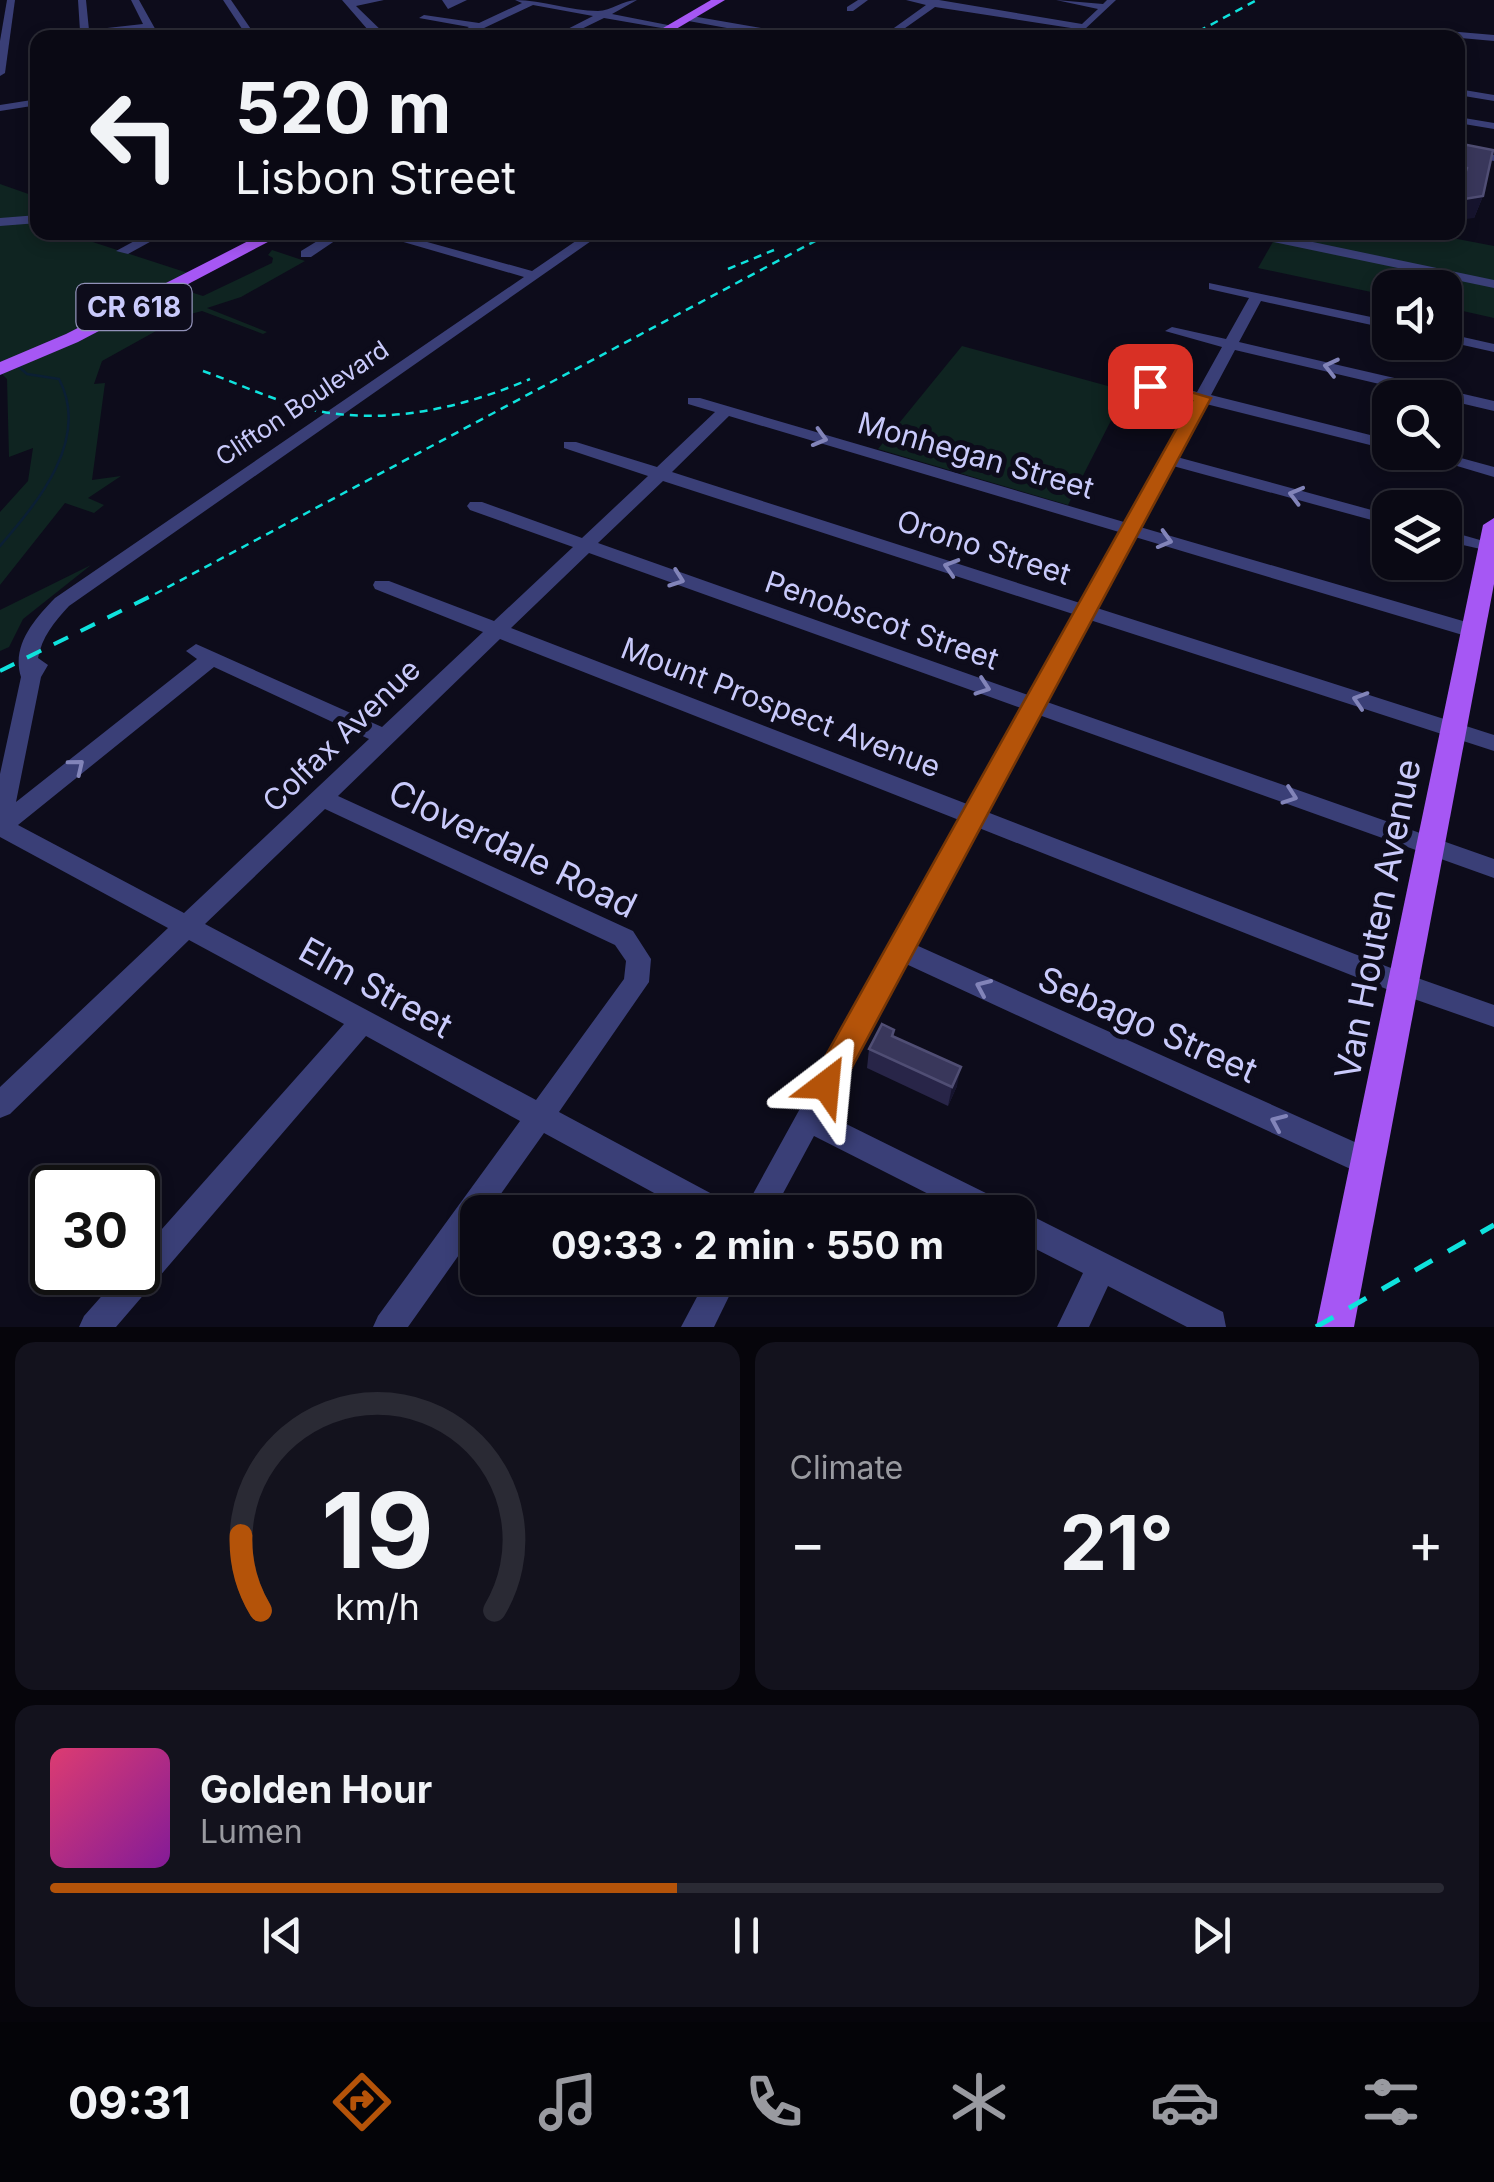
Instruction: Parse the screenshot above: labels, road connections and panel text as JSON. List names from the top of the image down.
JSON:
{
  "streets": {
    "main road": ["CR 618", "Van Houten Avenue"],
    "street": [
      "Clifton Boulevard",
      "Monhegan Street",
      "Orono Street",
      "Penobscot Street",
      "Mount Prospect Avenue",
      "Colfax Avenue",
      "Cloverdale Road",
      "Elm Street",
      "Sebago Street"
    ]
  },
  "crossings": [
    ["Clifton Boulevard", "Elm Street"],
    ["Monhegan Street", "Colfax Avenue"],
    ["Monhegan Street", "Van Houten Avenue"],
    ["Orono Street", "Colfax Avenue"],
    ["Orono Street", "Van Houten Avenue"],
    ["Penobscot Street", "Colfax Avenue"],
    ["Penobscot Street", "Van Houten Avenue"],
    ["Mount Prospect Avenue", "Colfax Avenue"],
    ["Mount Prospect Avenue", "Van Houten Avenue"],
    ["Colfax Avenue", "Cloverdale Road"],
    ["Colfax Avenue", "Elm Street"],
    ["Cloverdale Road", "Elm Street"],
    ["Van Houten Avenue", "Sebago Street"]
  ],
  "one_way": ["Orono Street", "Penobscot Street", "Sebago Street"],
  "page": {
    "turn": ["520 m", "Lisbon Street"],
    "limit": "30",
    "trip": "09:33 · 2 min · 550 m",
    "tile": "Climate",
    "heat": ["−", "21°", "+"],
    "song": ["Golden Hour", "Lumen"],
    "tabs": "09:31",
    "gauge": ["19", "km/h"]
  }
}
